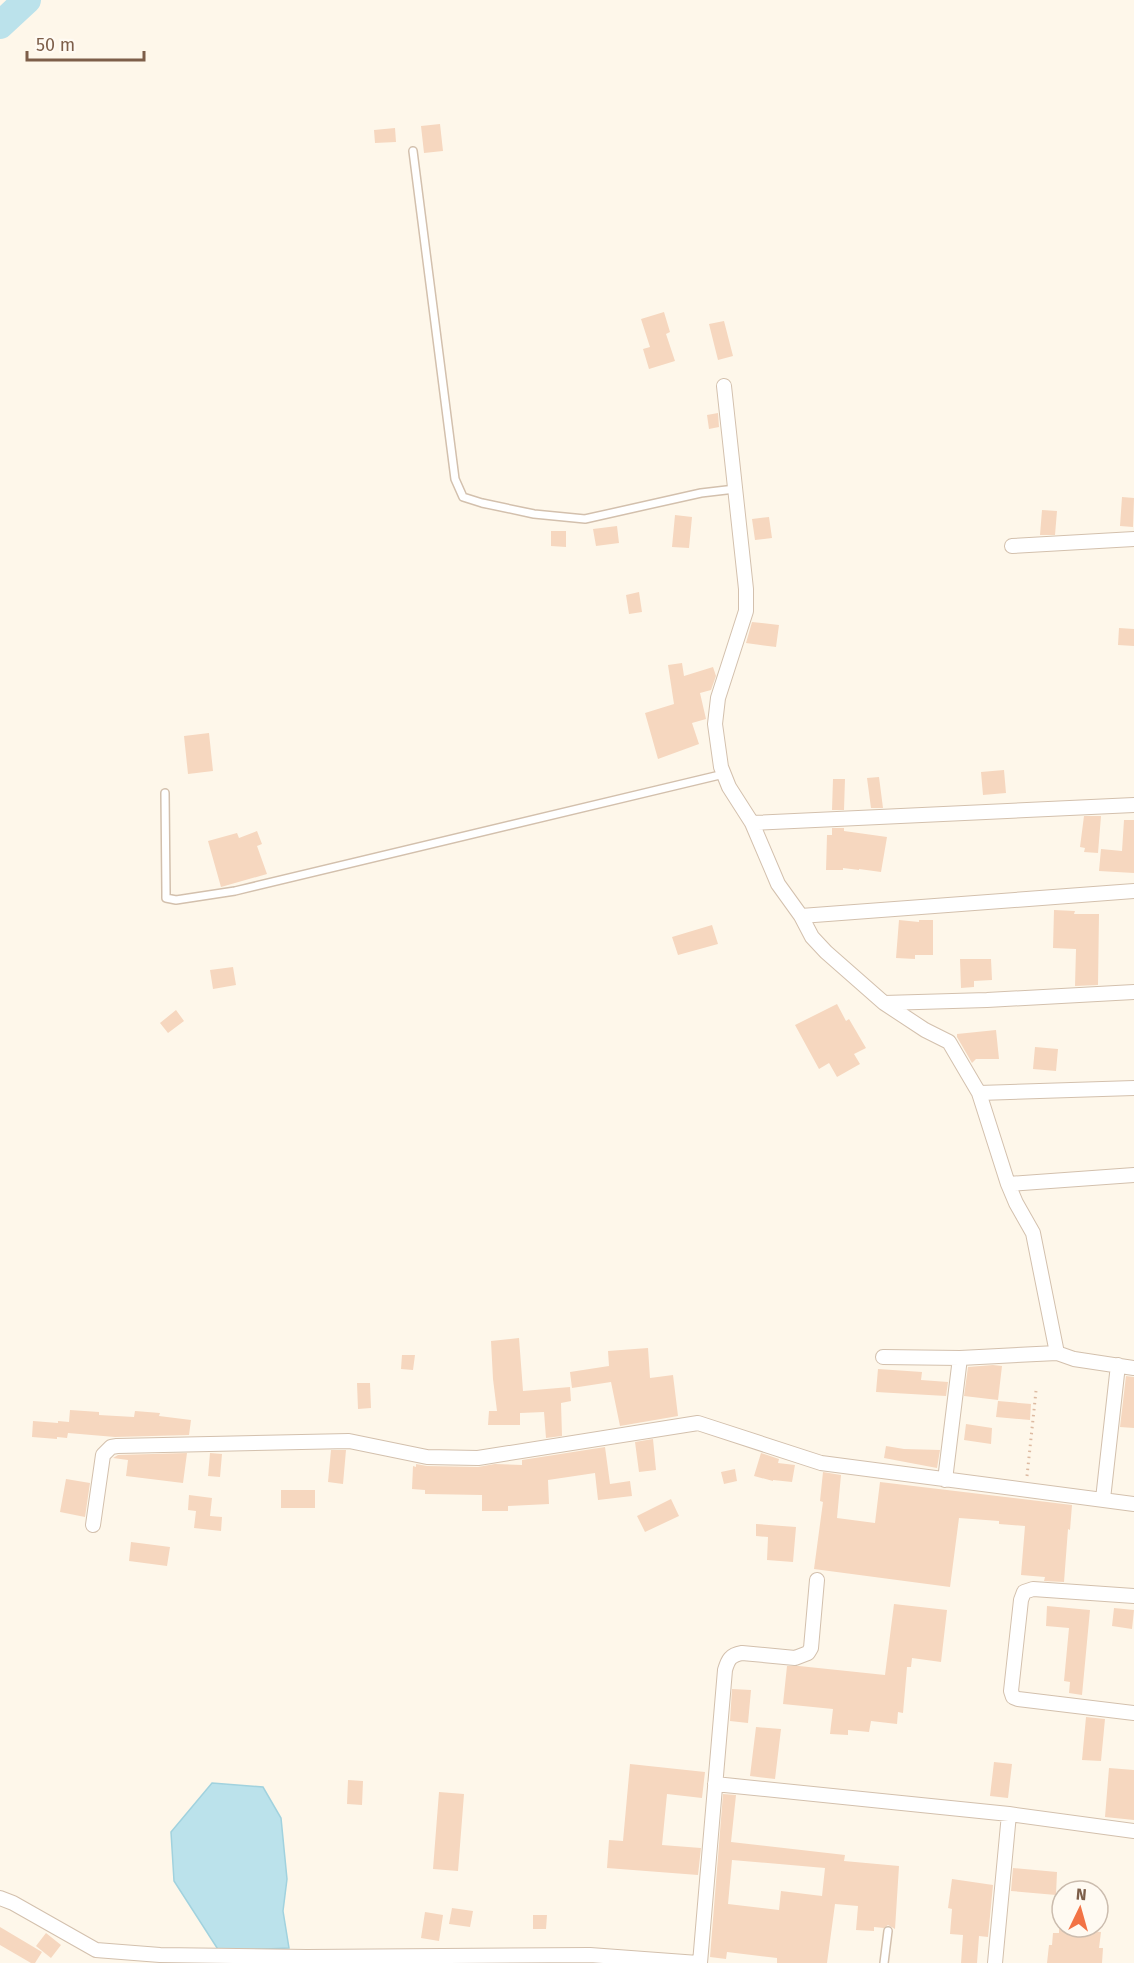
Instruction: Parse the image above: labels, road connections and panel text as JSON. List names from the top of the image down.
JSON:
{
  "scale_bar": "50 m",
  "north": "top"
}
